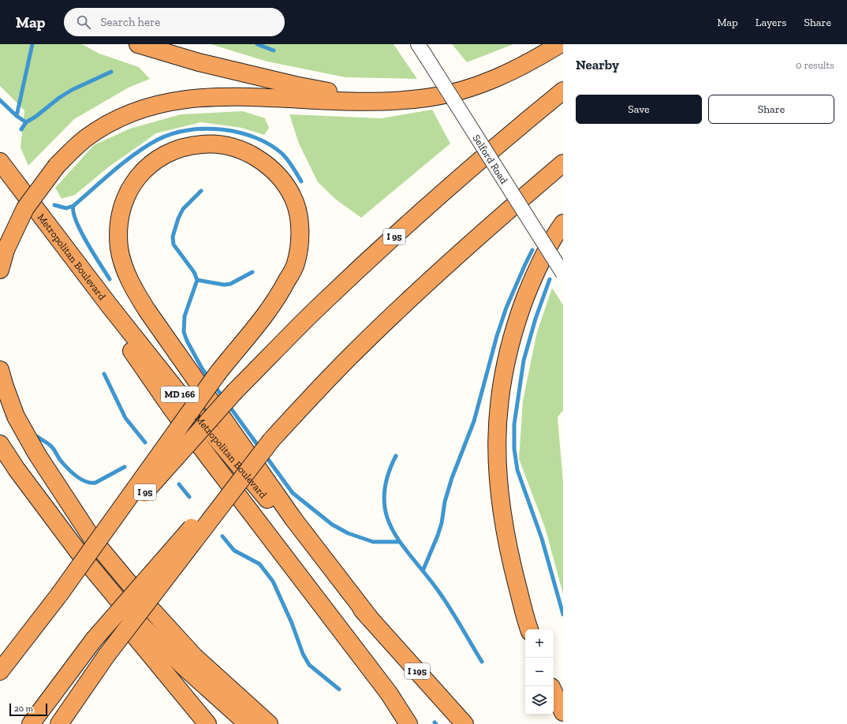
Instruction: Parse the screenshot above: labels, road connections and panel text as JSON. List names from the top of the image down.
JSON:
{
  "streets": {
    "highway": [
      "I 95",
      "Metropolitan Boulevard",
      "MD 166",
      "I 195"
    ],
    "street": ["Selford Road"]
  },
  "scale_bar": "20 m",
  "page": {
    "header": "Map",
    "search": "Search here",
    "nav": ["Map", "Layers", "Share"],
    "heading": ["Nearby", "0 results"],
    "buttons": ["Save", "Share"],
    "map_buttons": ["+", "−"],
    "scale": "20 m"
  }
}
